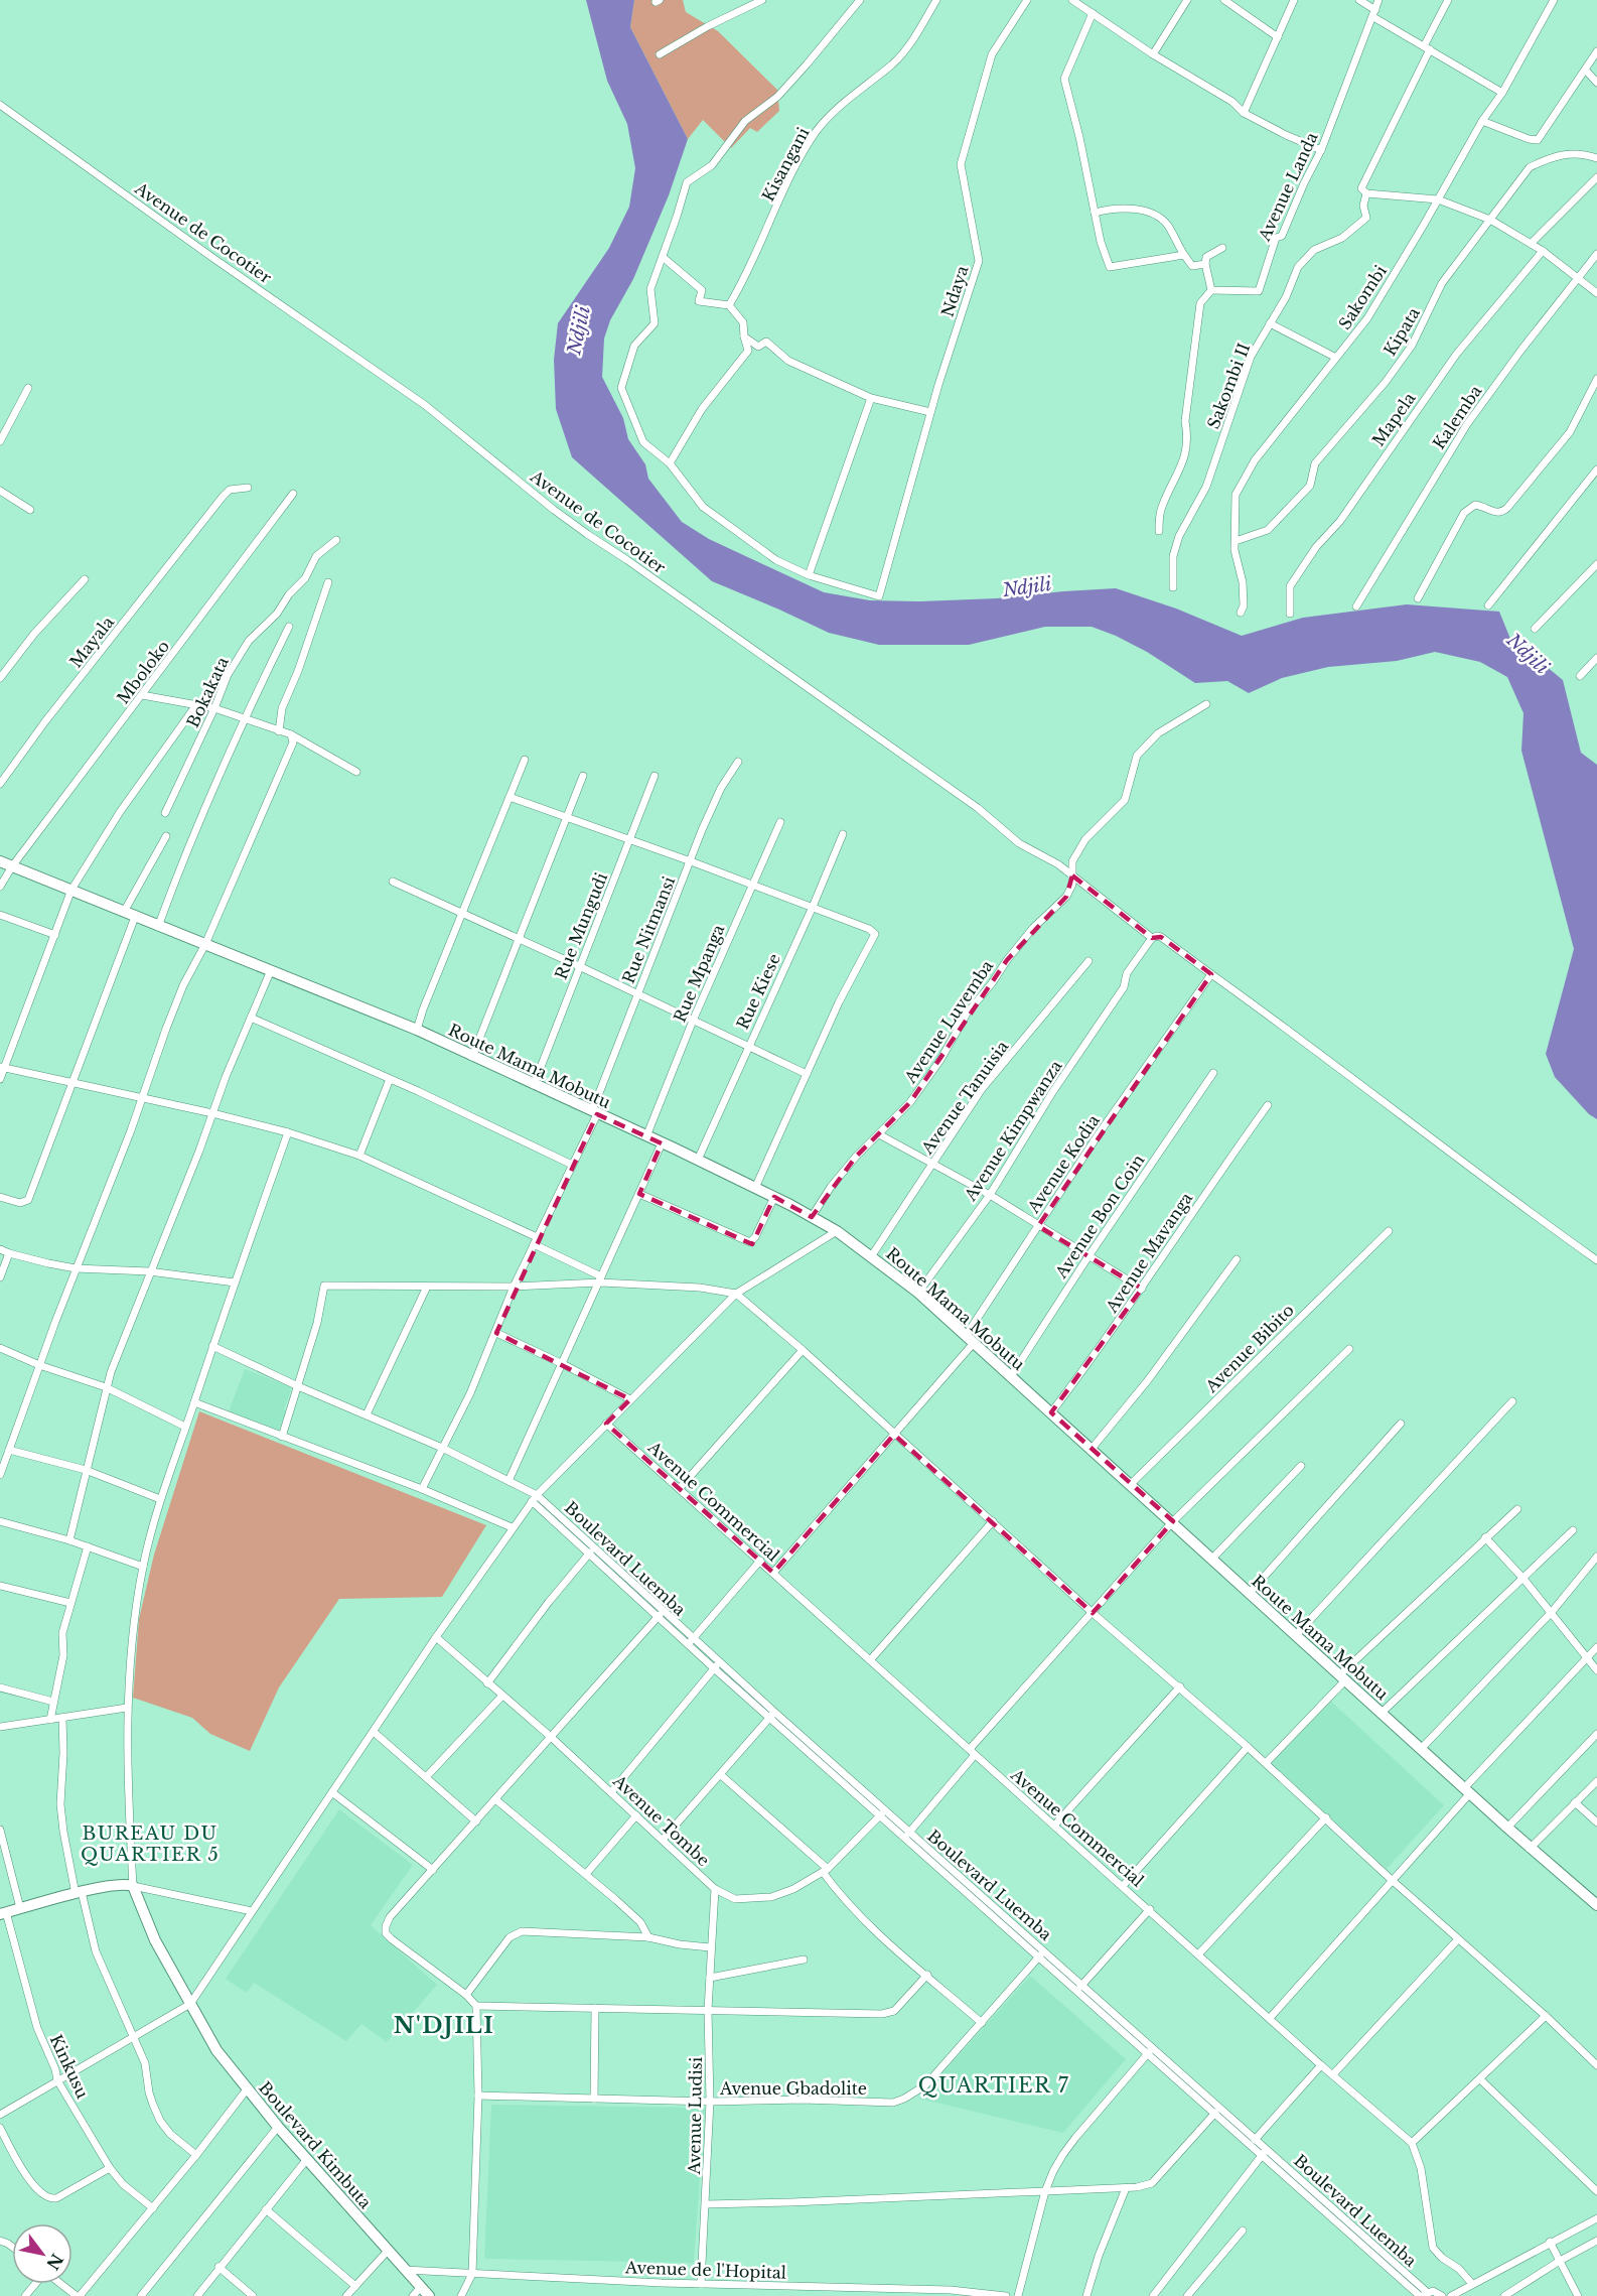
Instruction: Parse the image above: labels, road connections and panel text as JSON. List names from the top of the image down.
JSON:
{
  "streets": {
    "street": [
      "Kisangani",
      "Avenue Landa",
      "Avenue de Cocotier",
      "Ndaya",
      "Sakombi",
      "Kipata",
      "Sakombi II",
      "Kalemba",
      "Mapela",
      "Mayala",
      "Mboloko",
      "Bokakata",
      "Rue Mungudi",
      "Rue Nitmansi",
      "Rue Mpanga",
      "Rue Kiese",
      "Avenue Luvemba",
      "Route Mama Mobutu",
      "Avenue Tanuisia",
      "Avenue Kimpwanza",
      "Avenue Kodia",
      "Avenue Bon Coin",
      "Avenue Mavanga",
      "Avenue Bibito",
      "Avenue Commercial",
      "Boulevard Luemba",
      "Avenue Tombe",
      "Kinkusu",
      "Avenue Gbadolite",
      "Avenue Ludisi",
      "Boulevard Kimbuta",
      "Avenue de l'Hopital"
    ]
  },
  "crossings": [
    ["Avenue de Cocotier", "Avenue Luvemba"],
    ["Avenue de Cocotier", "Avenue Kimpwanza"],
    ["Avenue de Cocotier", "Avenue Kodia"],
    ["Sakombi", "Kipata"],
    ["Mboloko", "Route Mama Mobutu"],
    ["Rue Mungudi", "Route Mama Mobutu"],
    ["Rue Nitmansi", "Route Mama Mobutu"],
    ["Rue Nitmansi", "Boulevard Luemba"],
    ["Rue Mpanga", "Route Mama Mobutu"],
    ["Rue Kiese", "Route Mama Mobutu"],
    ["Avenue Luvemba", "Route Mama Mobutu"],
    ["Route Mama Mobutu", "Avenue Tanuisia"],
    ["Route Mama Mobutu", "Avenue Kimpwanza"],
    ["Route Mama Mobutu", "Avenue Kodia"],
    ["Route Mama Mobutu", "Avenue Bon Coin"],
    ["Route Mama Mobutu", "Avenue Mavanga"],
    ["Route Mama Mobutu", "Avenue Bibito"],
    ["Avenue Kodia", "Avenue Commercial"],
    ["Boulevard Luemba", "Avenue Tombe"],
    ["Boulevard Luemba", "Avenue Gbadolite"],
    ["Avenue Tombe", "Avenue Ludisi"],
    ["Avenue Gbadolite", "Avenue Ludisi"],
    ["Avenue Ludisi", "Avenue de l'Hopital"],
    ["Boulevard Kimbuta", "Avenue de l'Hopital"]
  ],
  "districts": ["BUREAU DU QUARTIER 5", "N'DJILI", "QUARTIER 7"],
  "water": ["Ndjili"],
  "north": "bottom right"
}
